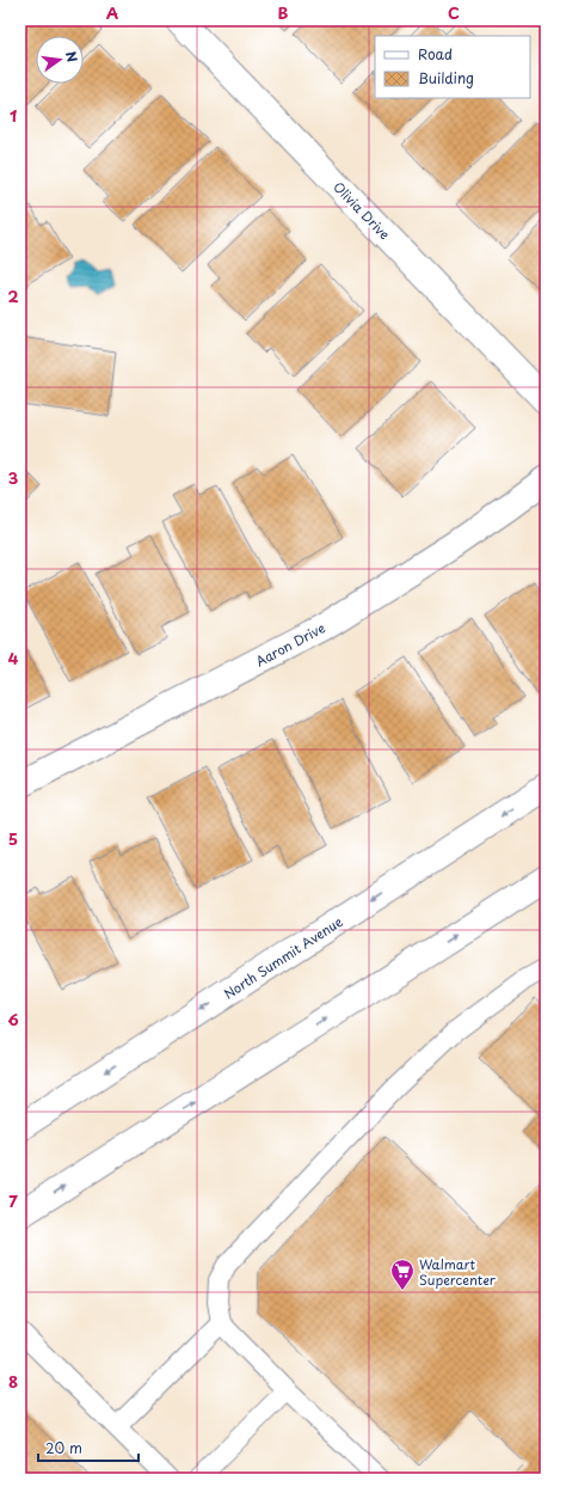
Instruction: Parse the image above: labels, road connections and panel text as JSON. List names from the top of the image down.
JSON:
{
  "streets": {
    "main road": ["Olivia Drive", "Aaron Drive", "North Summit Avenue"]
  },
  "places": {
    "supermarket": ["Walmart Supercenter"]
  },
  "legend": ["Road", "Building"],
  "scale_bar": "20 m",
  "north": "right",
  "grid": {
    "columns": ["A", "B", "C"],
    "rows": [
      "1",
      "2",
      "3",
      "4",
      "5",
      "6",
      "7",
      "8"
    ]
  }
}
